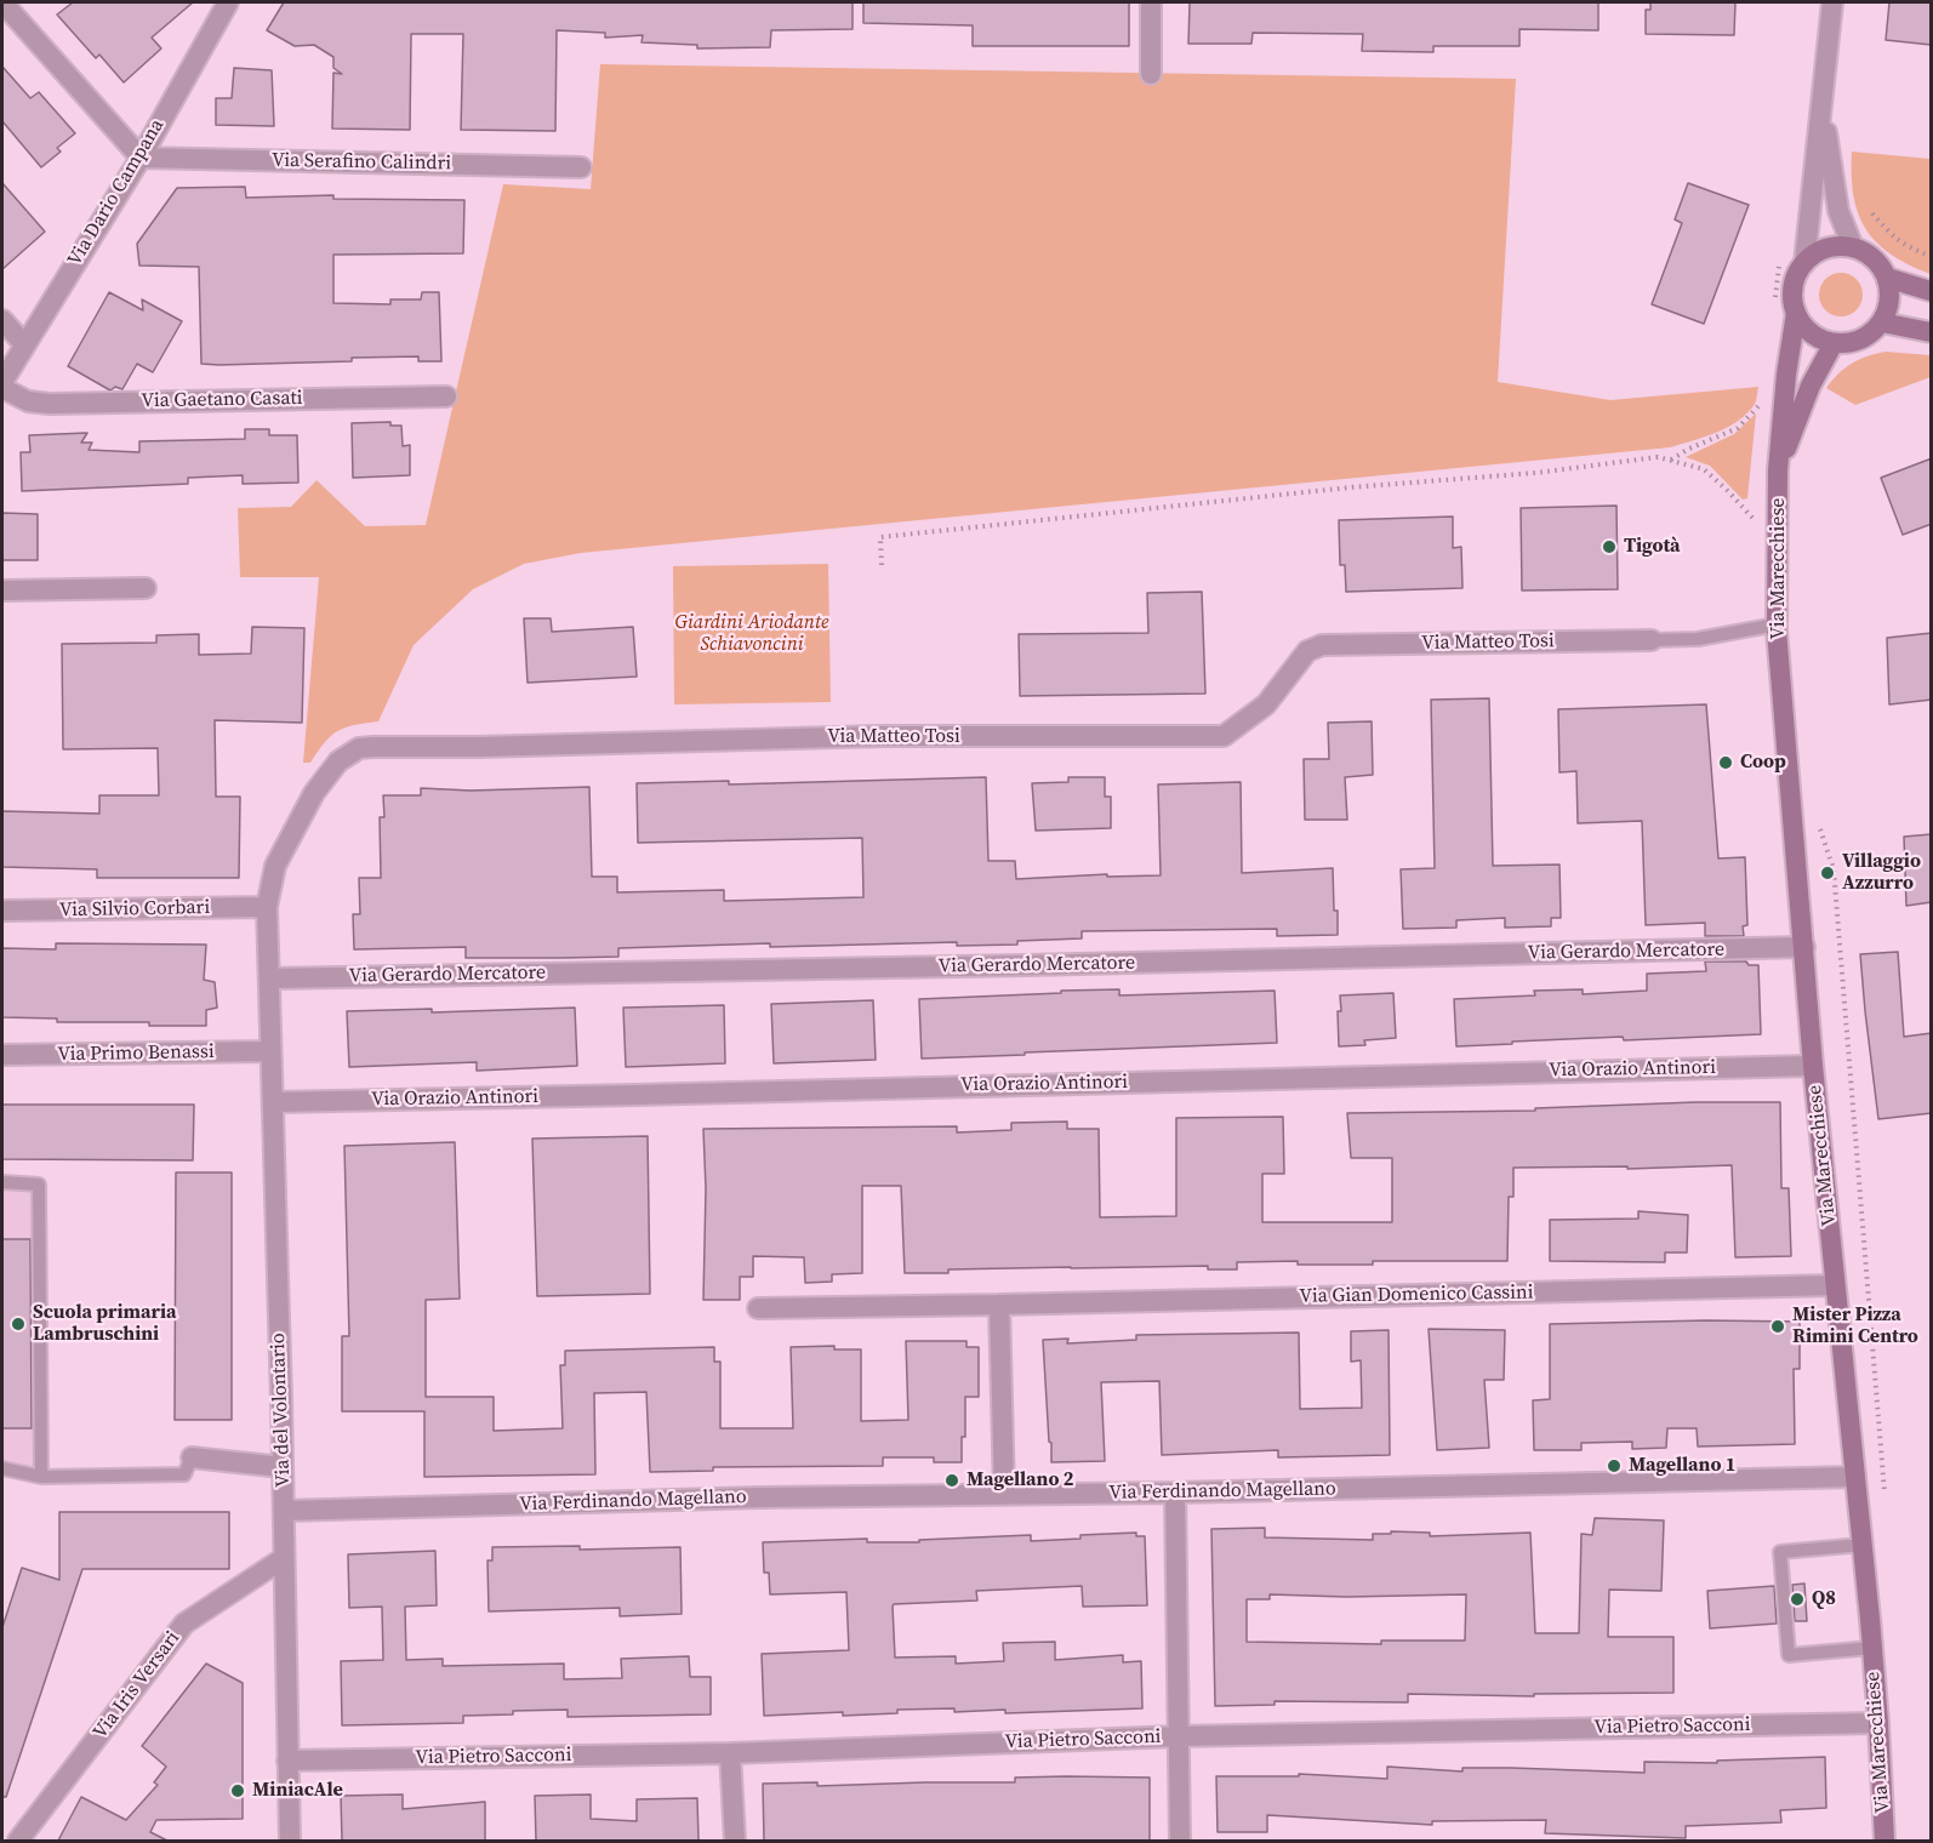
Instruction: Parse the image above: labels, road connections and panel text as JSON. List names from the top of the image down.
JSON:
{
  "streets": {
    "main road": ["Via Marecchiese"],
    "street": [
      "Via Serafino Calindri",
      "Via Dario Campana",
      "Via Gaetano Casati",
      "Via Matteo Tosi",
      "Via Silvio Corbari",
      "Via Gerardo Mercatore",
      "Via Primo Benassi",
      "Via Orazio Antinori",
      "Via Gian Domenico Cassini",
      "Via del Volontario",
      "Via Ferdinando Magellano",
      "Via Iris Versari",
      "Via Pietro Sacconi"
    ]
  },
  "crossings": [
    ["Via Serafino Calindri", "Via Dario Campana"],
    ["Via Marecchiese", "Via Gerardo Mercatore"],
    ["Via Marecchiese", "Via Orazio Antinori"],
    ["Via Marecchiese", "Via Gian Domenico Cassini"],
    ["Via Marecchiese", "Via Ferdinando Magellano"],
    ["Via Marecchiese", "Via Pietro Sacconi"],
    ["Via Matteo Tosi", "Via Silvio Corbari"],
    ["Via Matteo Tosi", "Via Gerardo Mercatore"],
    ["Via Matteo Tosi", "Via del Volontario"],
    ["Via Gerardo Mercatore", "Via del Volontario"],
    ["Via Primo Benassi", "Via del Volontario"],
    ["Via Orazio Antinori", "Via del Volontario"],
    ["Via del Volontario", "Via Ferdinando Magellano"],
    ["Via del Volontario", "Via Iris Versari"],
    ["Via del Volontario", "Via Pietro Sacconi"]
  ],
  "parks": ["Giardini Ariodante Schiavoncini"],
  "places": [
    "Tigotà",
    "Coop",
    "Villaggio Azzurro",
    "Scuola primaria Lambruschini",
    "Mister Pizza Rimini Centro",
    "Magellano 1",
    "Magellano 2",
    "Q8",
    "MiniacAle"
  ]
}
